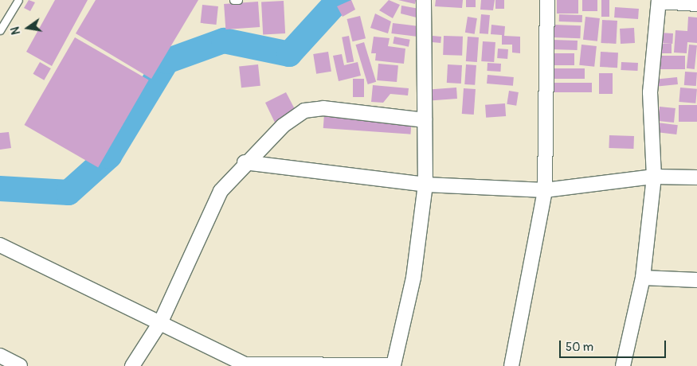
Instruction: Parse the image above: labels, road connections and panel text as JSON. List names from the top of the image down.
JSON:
{
  "scale_bar": "50 m",
  "north": "left"
}
